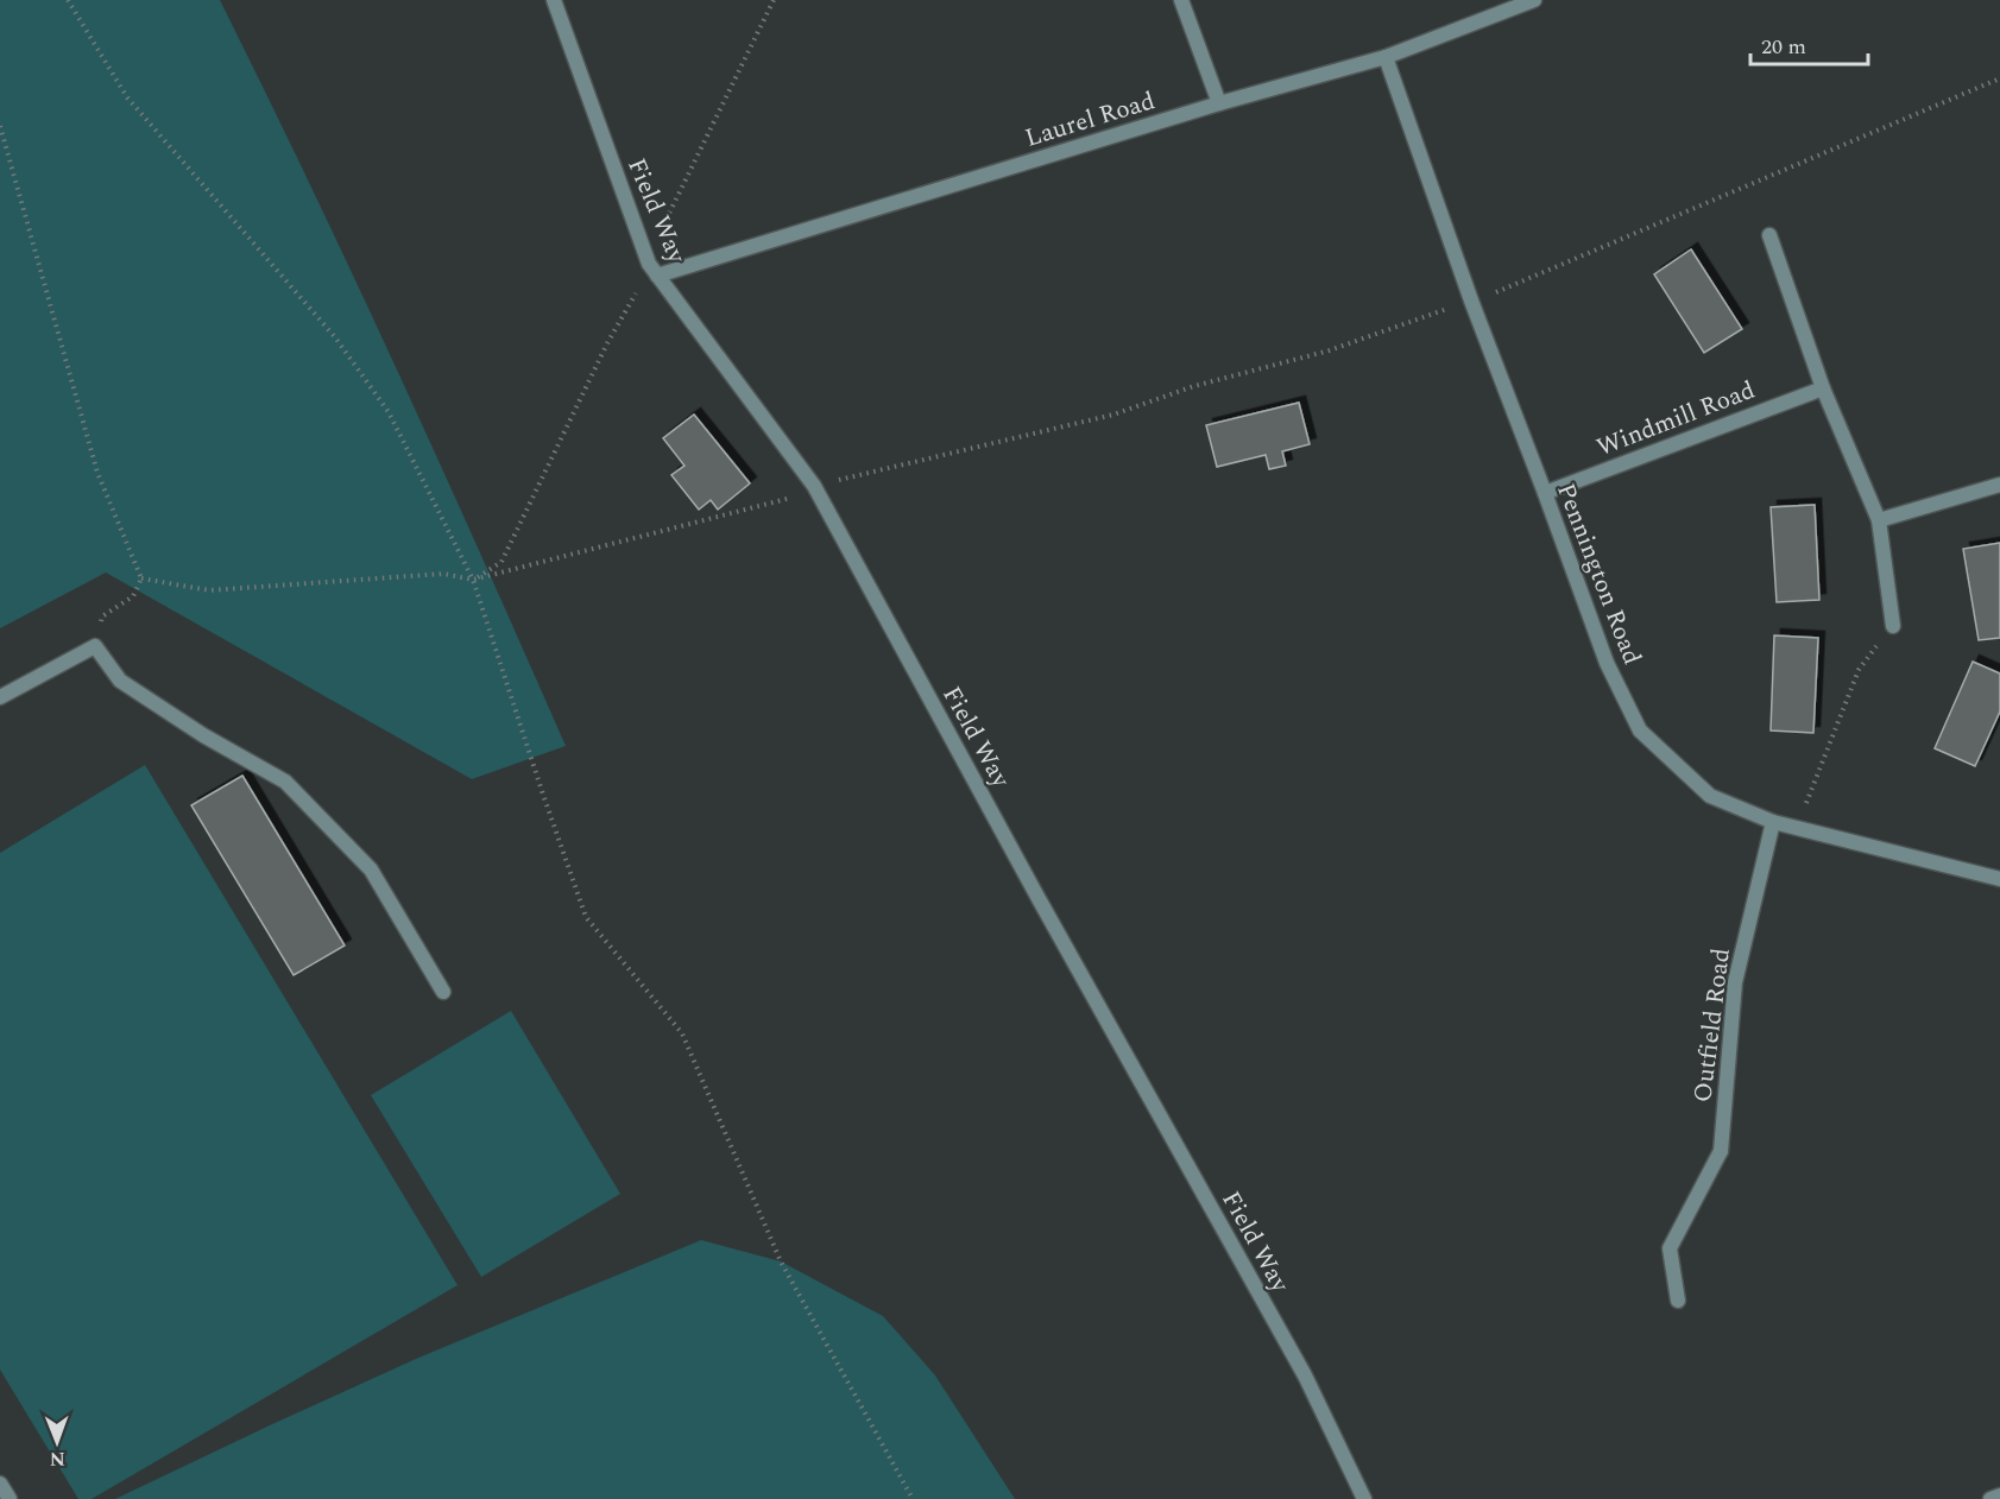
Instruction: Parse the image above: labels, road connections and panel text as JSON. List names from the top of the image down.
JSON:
{
  "streets": {
    "street": [
      "Laurel Road",
      "Field Way",
      "Windmill Road",
      "Pennington Road",
      "Outfield Road"
    ]
  },
  "crossings": [
    ["Laurel Road", "Field Way"],
    ["Laurel Road", "Pennington Road"],
    ["Windmill Road", "Pennington Road"],
    ["Pennington Road", "Outfield Road"]
  ],
  "scale_bar": "20 m",
  "north": "bottom"
}
